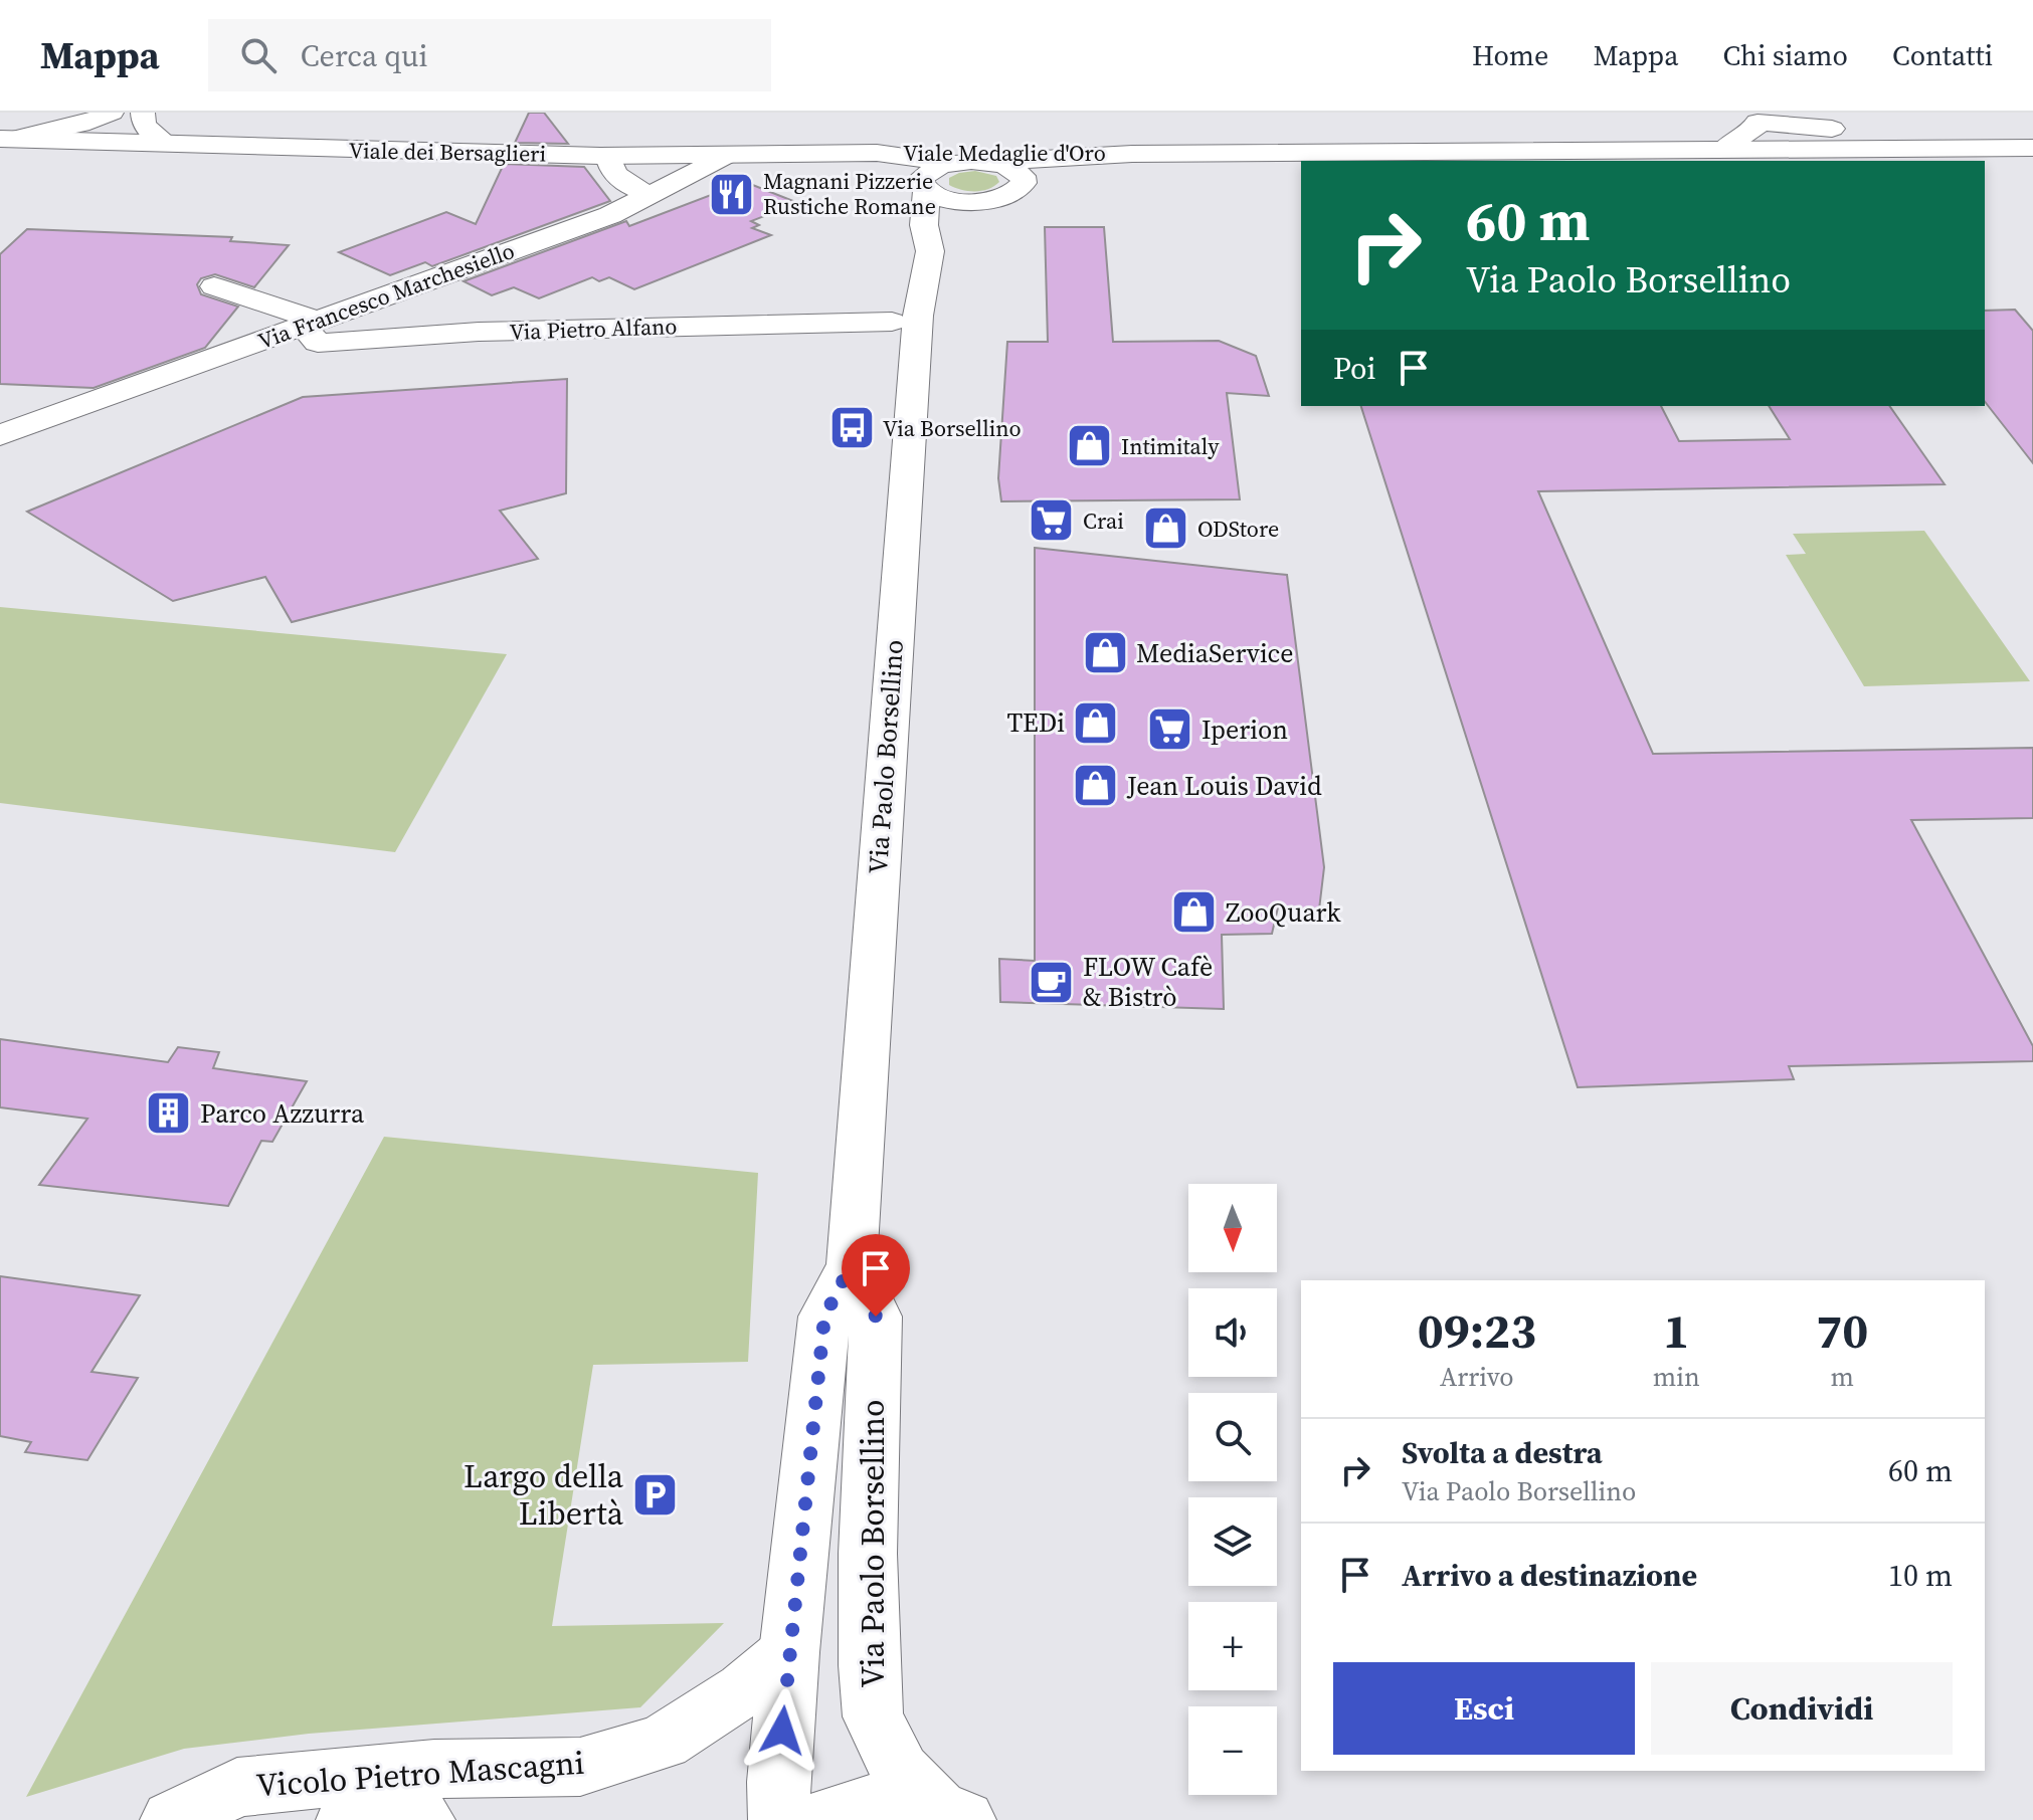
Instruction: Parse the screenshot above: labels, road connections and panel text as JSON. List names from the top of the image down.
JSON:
{
  "streets": {
    "main road": [
      "Viale dei Bersaglieri",
      "Viale Medaglie d'Oro",
      "Via Francesco Marchesiello",
      "Via Pietro Alfano",
      "Via Paolo Borsellino",
      "Vicolo Pietro Mascagni"
    ]
  },
  "crossings": [
    ["Viale dei Bersaglieri", "Viale Medaglie d'Oro"],
    ["Viale dei Bersaglieri", "Via Francesco Marchesiello"],
    ["Viale dei Bersaglieri", "Via Paolo Borsellino"],
    ["Via Francesco Marchesiello", "Via Pietro Alfano"],
    ["Via Paolo Borsellino", "Vicolo Pietro Mascagni"]
  ],
  "places": {
    "restaurant": ["Magnani Pizzerie Rustiche Romane"],
    "bus stop": ["Via Borsellino"],
    "shop": [
      "Intimitaly",
      "ODStore",
      "MediaService",
      "TEDi",
      "Jean Louis David",
      "ZooQuark"
    ],
    "supermarket": ["Crai", "Iperion"],
    "cafe": ["FLOW Cafè & Bistrò"],
    "building": ["Parco Azzurra"],
    "parking": ["Largo della Libertà"]
  },
  "north": "bottom",
  "page": {
    "header": "Mappa",
    "search": "Cerca qui",
    "nav": [
      "Home",
      "Mappa",
      "Chi siamo",
      "Contatti"
    ],
    "turn": ["60 m", "Via Paolo Borsellino"],
    "then": "Poi",
    "map_buttons": ["+", "−"],
    "eta": [
      "09:23",
      "Arrivo",
      "1",
      "min",
      "70",
      "m"
    ],
    "list": [
      {
        "name": "Svolta a destra",
        "note": "Via Paolo Borsellino",
        "value": "60 m"
      },
      {
        "name": "Arrivo a destinazione",
        "value": "10 m"
      }
    ],
    "buttons": ["Esci", "Condividi"]
  }
}
